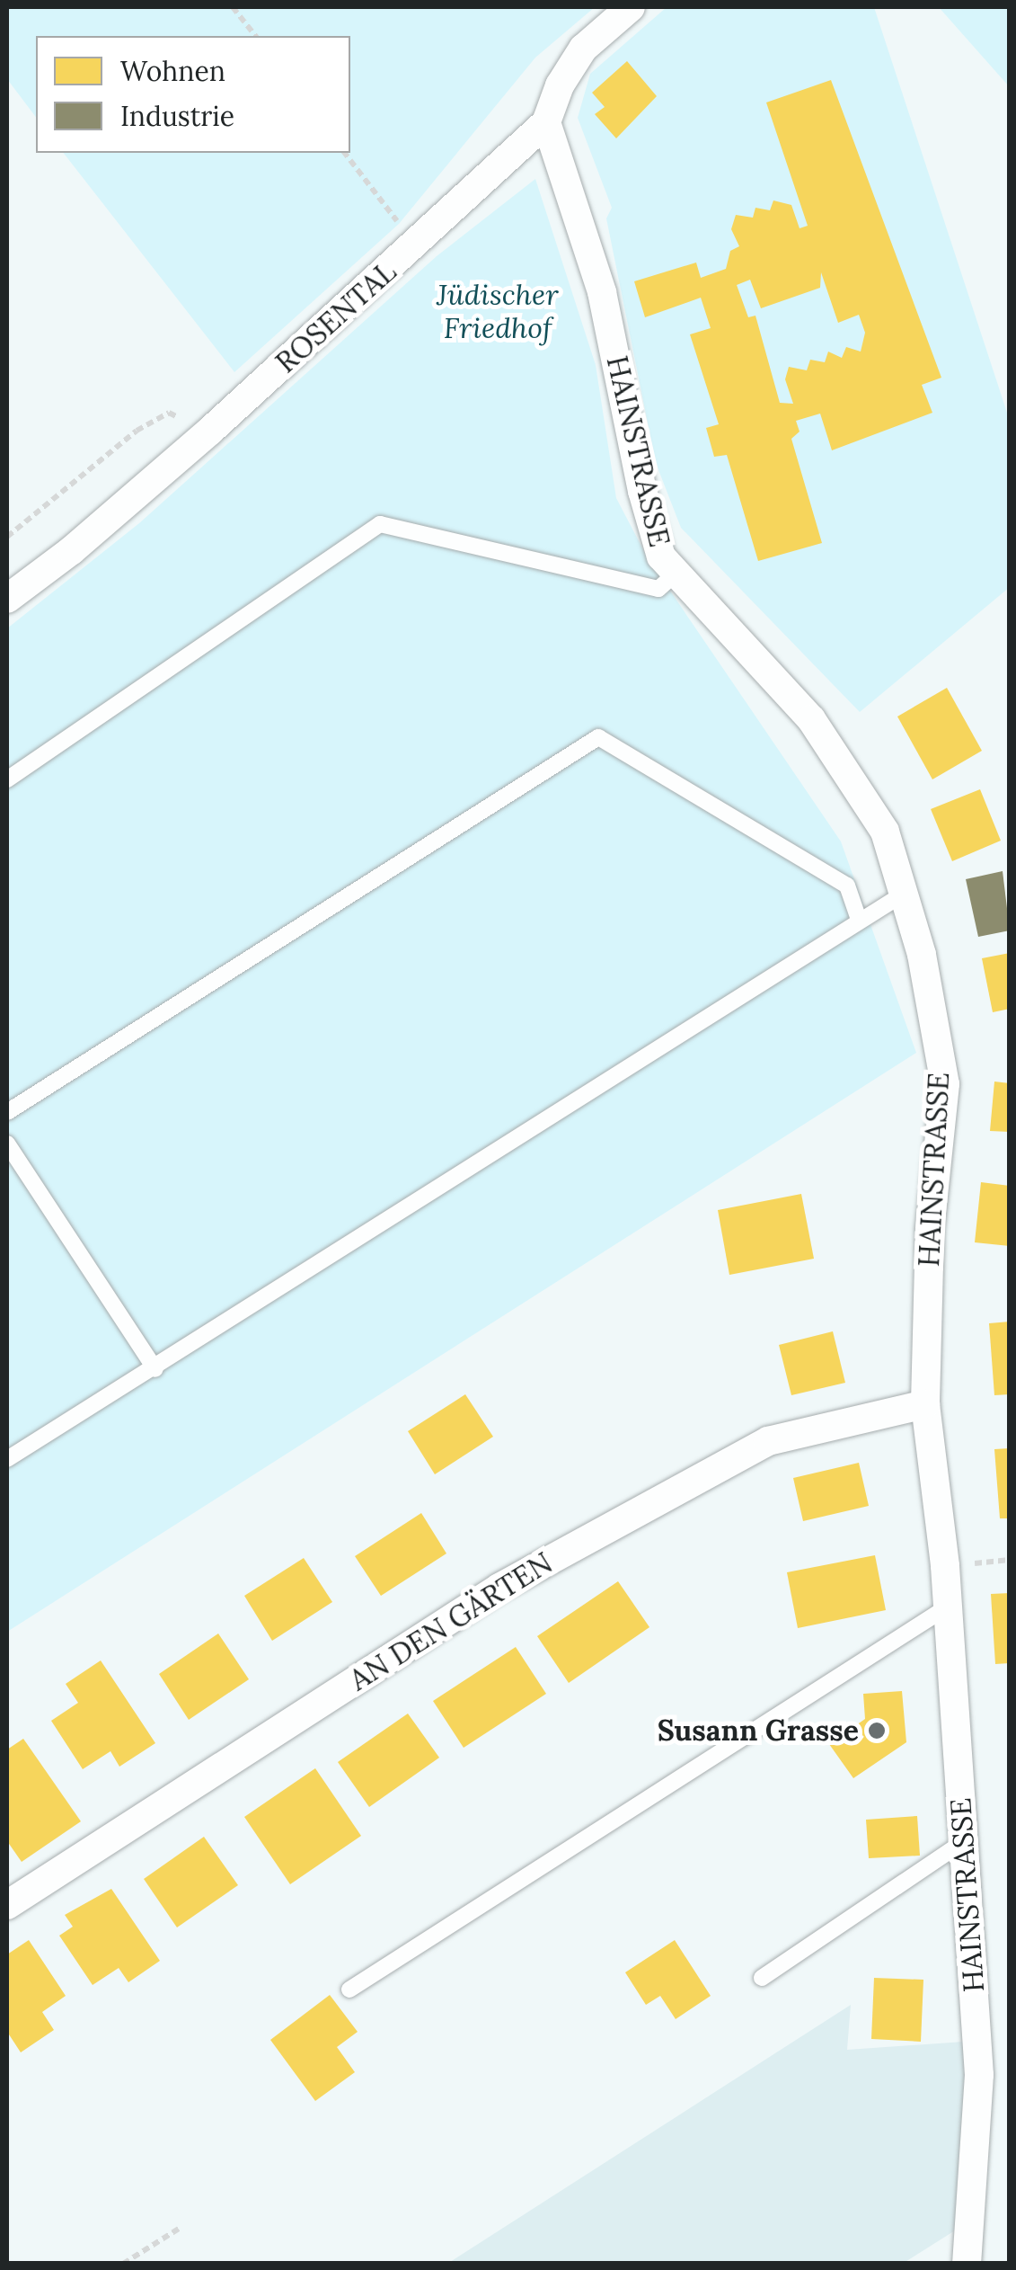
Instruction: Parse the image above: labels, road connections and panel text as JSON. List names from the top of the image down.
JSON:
{
  "streets": {
    "street": ["ROSENTAL", "HAINSTRASSE", "AN DEN GÄRTEN"]
  },
  "crossings": [
    ["ROSENTAL", "HAINSTRASSE"],
    ["HAINSTRASSE", "AN DEN GÄRTEN"]
  ],
  "parks": ["Jüdischer Friedhof"],
  "places": ["Susann Grasse"],
  "legend": ["Wohnen", "Industrie"]
}
